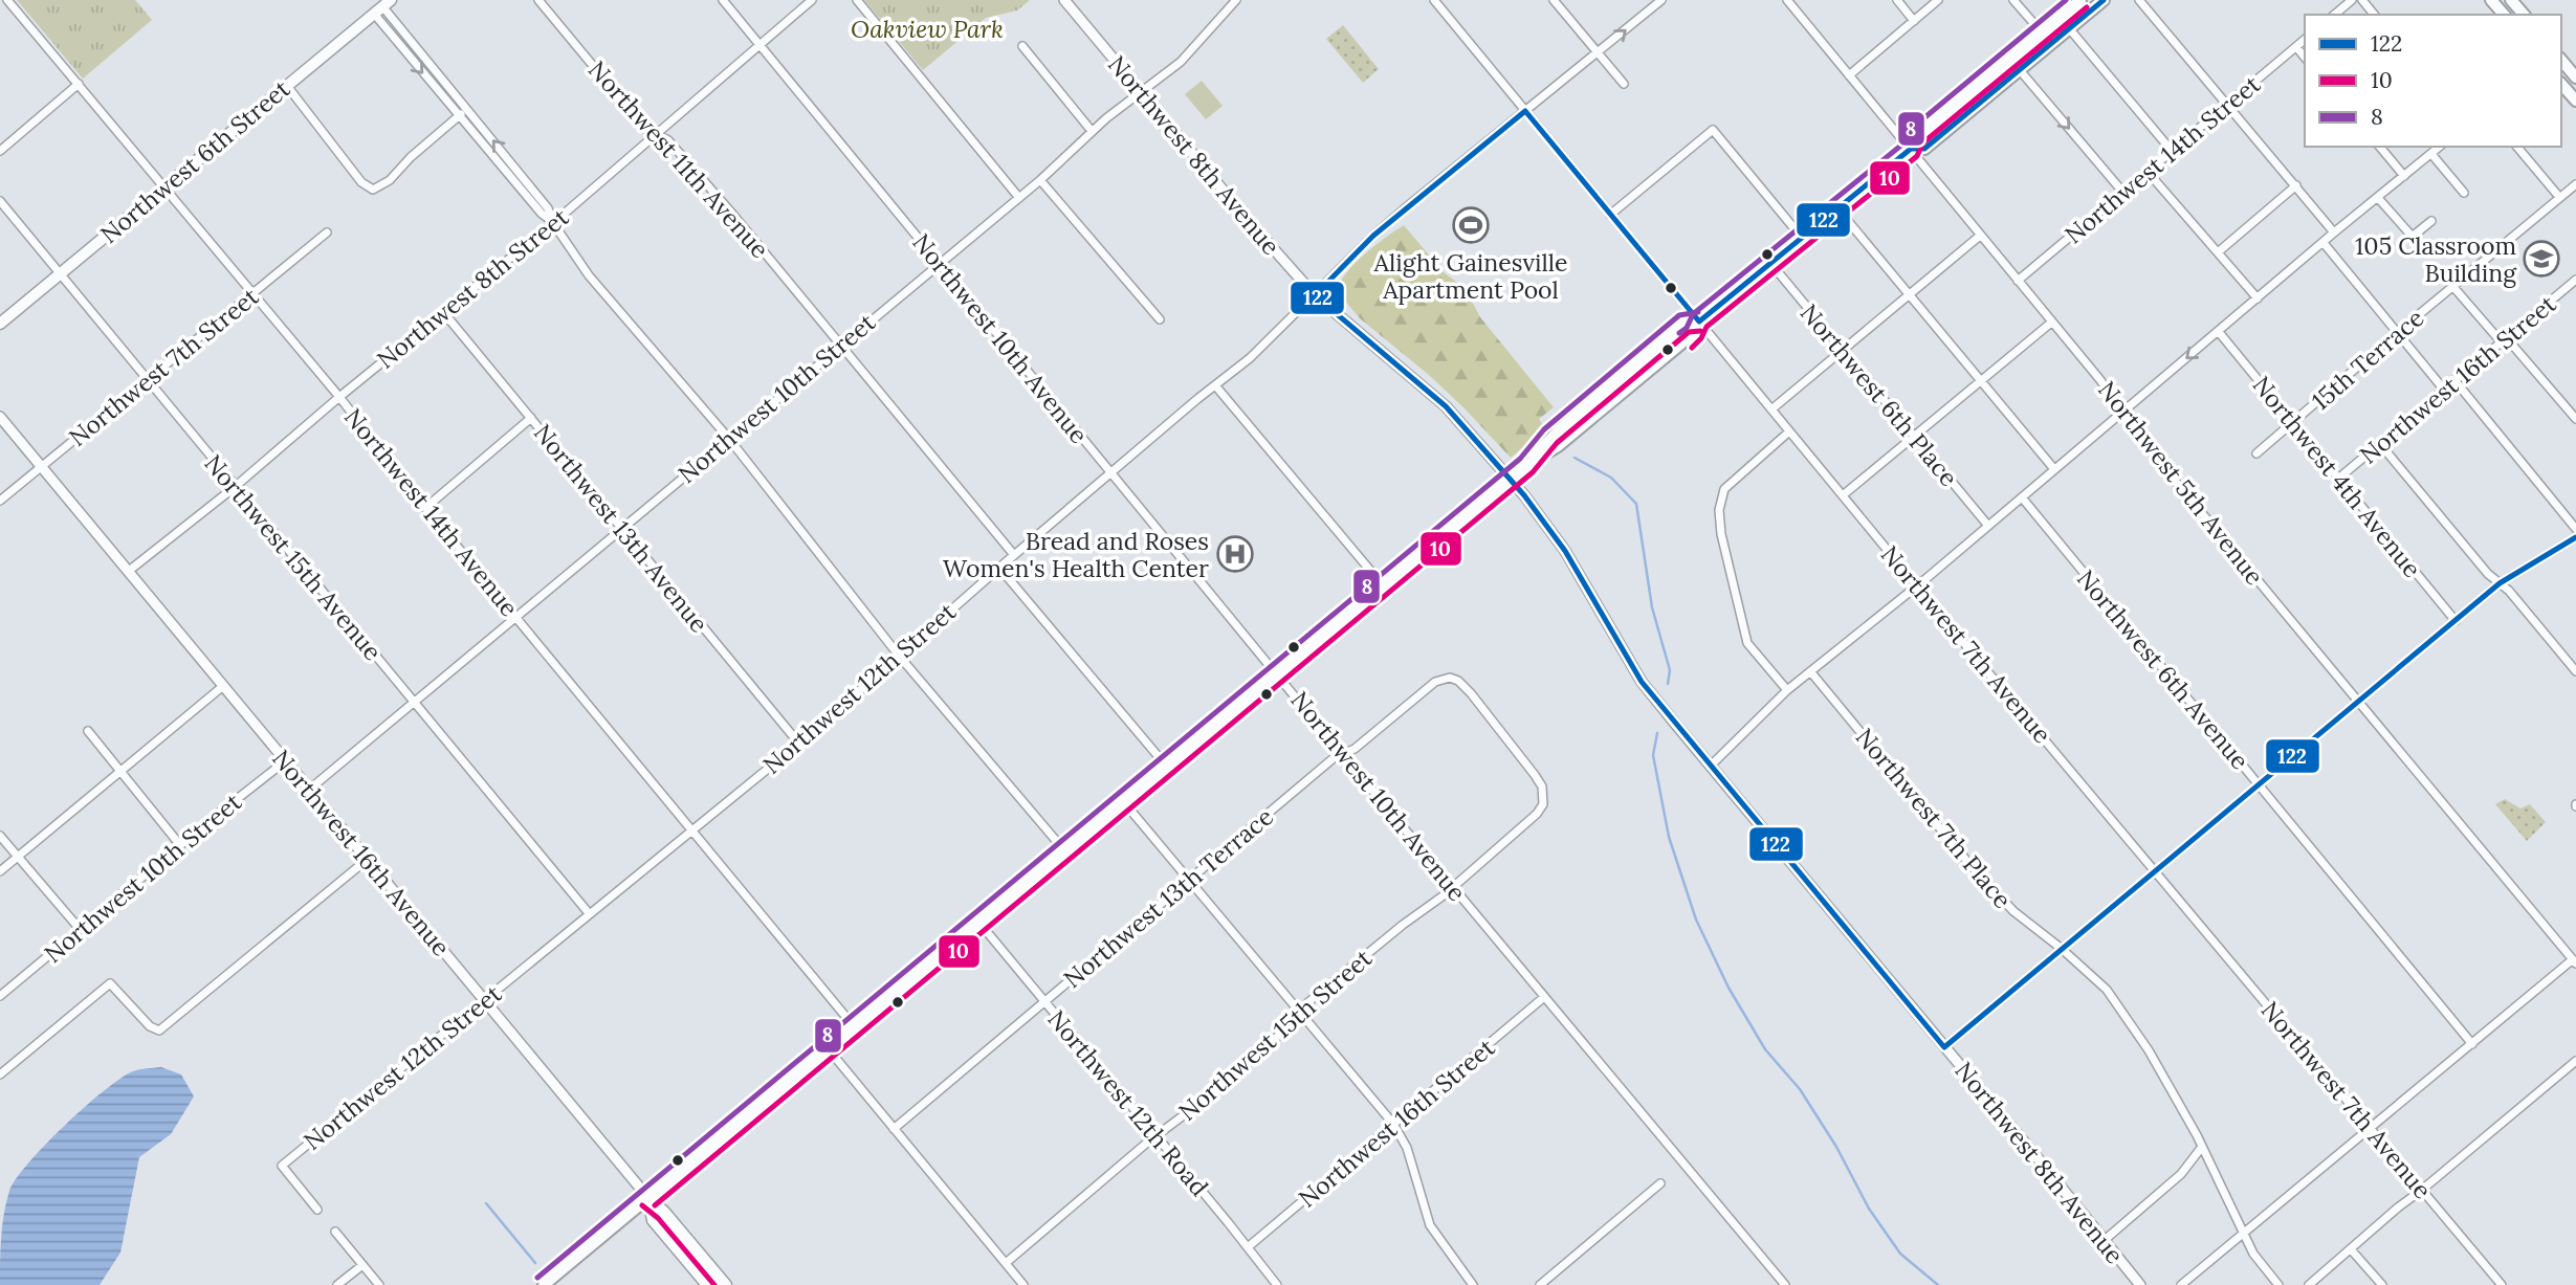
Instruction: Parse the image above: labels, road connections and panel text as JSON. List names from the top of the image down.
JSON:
{
  "streets": {
    "main road": ["Northwest 6th Street", "Northwest 16th Avenue"],
    "street": [
      "Northwest 8th Avenue",
      "Northwest 11th Avenue",
      "Northwest 14th Street",
      "Northwest 8th Street",
      "Northwest 10th Avenue",
      "15th Terrace",
      "Northwest 7th Street",
      "Northwest 16th Street",
      "Northwest 6th Place",
      "Northwest 10th Street",
      "Northwest 4th Avenue",
      "Northwest 5th Avenue",
      "Northwest 14th Avenue",
      "Northwest 13th Avenue",
      "Northwest 15th Avenue",
      "Northwest 7th Avenue",
      "Northwest 6th Avenue",
      "Northwest 12th Street",
      "Northwest 7th Place",
      "Northwest 13th Terrace",
      "Northwest 15th Street",
      "Northwest 12th Road"
    ]
  },
  "crossings": [
    ["Northwest 8th Avenue", "Northwest 10th Street"],
    ["Northwest 8th Avenue", "Northwest 12th Street"],
    ["Northwest 11th Avenue", "Northwest 8th Street"],
    ["Northwest 11th Avenue", "Northwest 10th Street"],
    ["Northwest 11th Avenue", "Northwest 12th Street"],
    ["Northwest 14th Street", "Northwest 5th Avenue"],
    ["Northwest 6th Street", "Northwest 14th Avenue"],
    ["Northwest 6th Street", "Northwest 15th Avenue"],
    ["Northwest 8th Street", "Northwest 10th Avenue"],
    ["Northwest 8th Street", "Northwest 14th Avenue"],
    ["Northwest 8th Street", "Northwest 13th Avenue"],
    ["Northwest 8th Street", "Northwest 15th Avenue"],
    ["Northwest 8th Street", "Northwest 16th Avenue"],
    ["Northwest 10th Avenue", "Northwest 16th Street"],
    ["Northwest 10th Avenue", "Northwest 10th Street"],
    ["Northwest 10th Avenue", "Northwest 12th Street"],
    ["Northwest 10th Avenue", "Northwest 13th Terrace"],
    ["Northwest 10th Avenue", "Northwest 15th Street"],
    ["15th Terrace", "Northwest 4th Avenue"],
    ["Northwest 7th Street", "Northwest 14th Avenue"],
    ["Northwest 7th Street", "Northwest 15th Avenue"],
    ["Northwest 7th Street", "Northwest 16th Avenue"],
    ["Northwest 16th Street", "Northwest 4th Avenue"],
    ["Northwest 16th Street", "Northwest 12th Road"],
    ["Northwest 10th Street", "Northwest 14th Avenue"],
    ["Northwest 10th Street", "Northwest 13th Avenue"],
    ["Northwest 10th Street", "Northwest 15th Avenue"],
    ["Northwest 10th Street", "Northwest 16th Avenue"],
    ["Northwest 14th Avenue", "Northwest 12th Street"],
    ["Northwest 13th Avenue", "Northwest 12th Street"],
    ["Northwest 15th Avenue", "Northwest 12th Street"],
    ["Northwest 7th Avenue", "Northwest 12th Street"],
    ["Northwest 12th Street", "Northwest 16th Avenue"],
    ["Northwest 13th Terrace", "Northwest 15th Street"],
    ["Northwest 13th Terrace", "Northwest 12th Road"],
    ["Northwest 15th Street", "Northwest 12th Road"]
  ],
  "parks": ["Oakview Park"],
  "places": {
    "sports": ["Alight Gainesville Apartment Pool"],
    "school or university": ["105 Classroom Building"],
    "hospital": ["Bread and Roses Women's Health Center"]
  },
  "lines": ["transit line 122", "transit line 8", "transit line 10"],
  "legend": ["122", "10", "8"]
}
